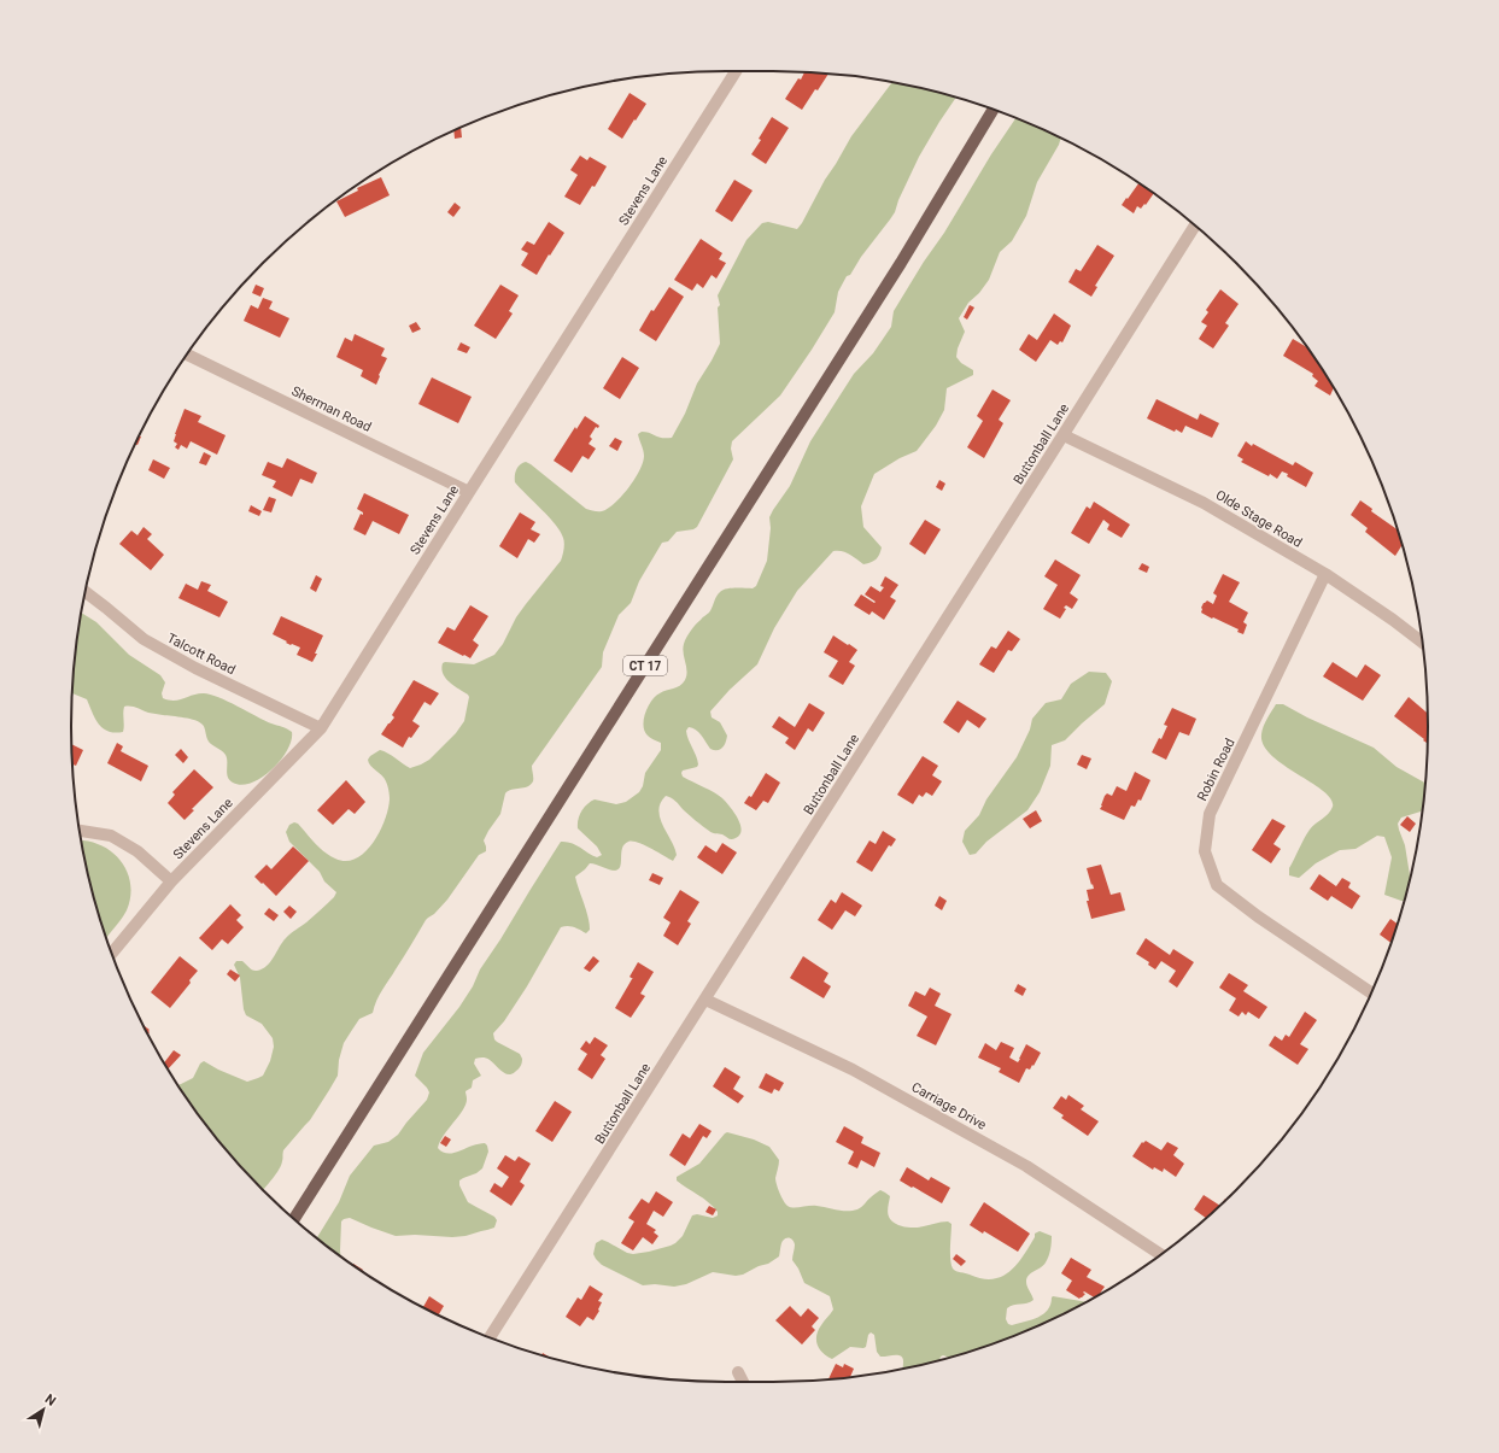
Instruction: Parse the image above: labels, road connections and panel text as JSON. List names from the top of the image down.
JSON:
{
  "streets": {
    "main road": ["CT 17"],
    "street": [
      "Stevens Lane",
      "Sherman Road",
      "Buttonball Lane",
      "Olde Stage Road",
      "Talcott Road",
      "Robin Road",
      "Carriage Drive"
    ]
  },
  "crossings": [
    ["Stevens Lane", "Sherman Road"],
    ["Stevens Lane", "Talcott Road"],
    ["Buttonball Lane", "Olde Stage Road"],
    ["Buttonball Lane", "Carriage Drive"],
    ["Olde Stage Road", "Robin Road"]
  ],
  "north": "top right"
}
